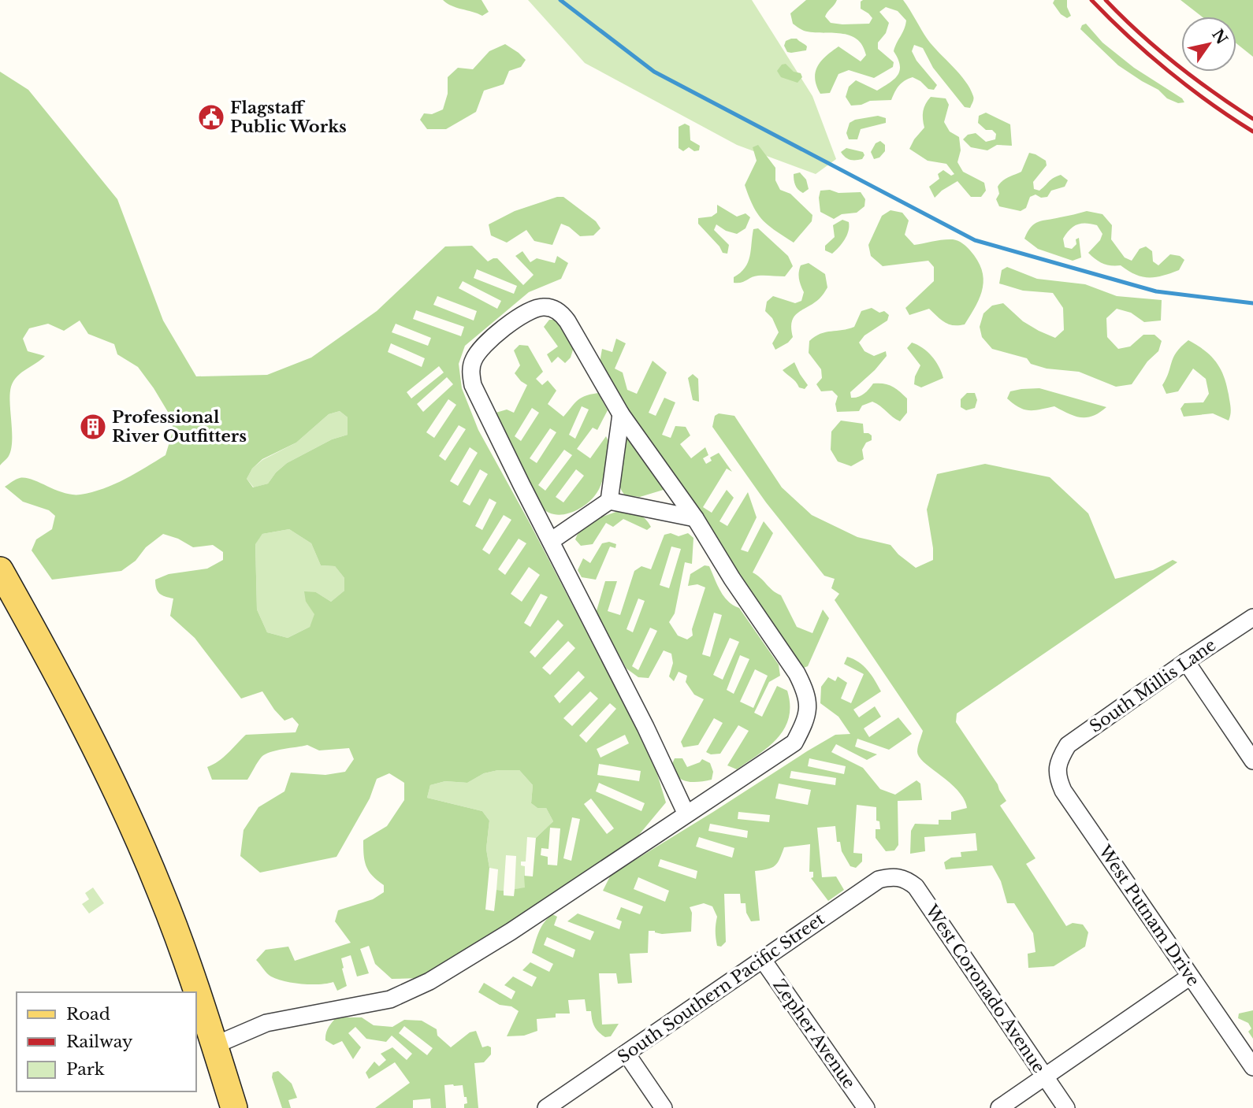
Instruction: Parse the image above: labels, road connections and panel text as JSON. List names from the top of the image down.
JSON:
{
  "streets": {
    "street": [
      "South Millis Lane",
      "West Putnam Drive",
      "South Southern Pacific Street",
      "West Coronado Avenue",
      "Zepher Avenue"
    ]
  },
  "crossings": [
    ["South Millis Lane", "West Putnam Drive"],
    ["South Southern Pacific Street", "West Coronado Avenue"],
    ["South Southern Pacific Street", "Zepher Avenue"]
  ],
  "places": {
    "public building": ["Flagstaff Public Works"],
    "building": ["Professional River Outfitters"]
  },
  "legend": ["Road", "Railway", "Park"],
  "north": "top right"
}
